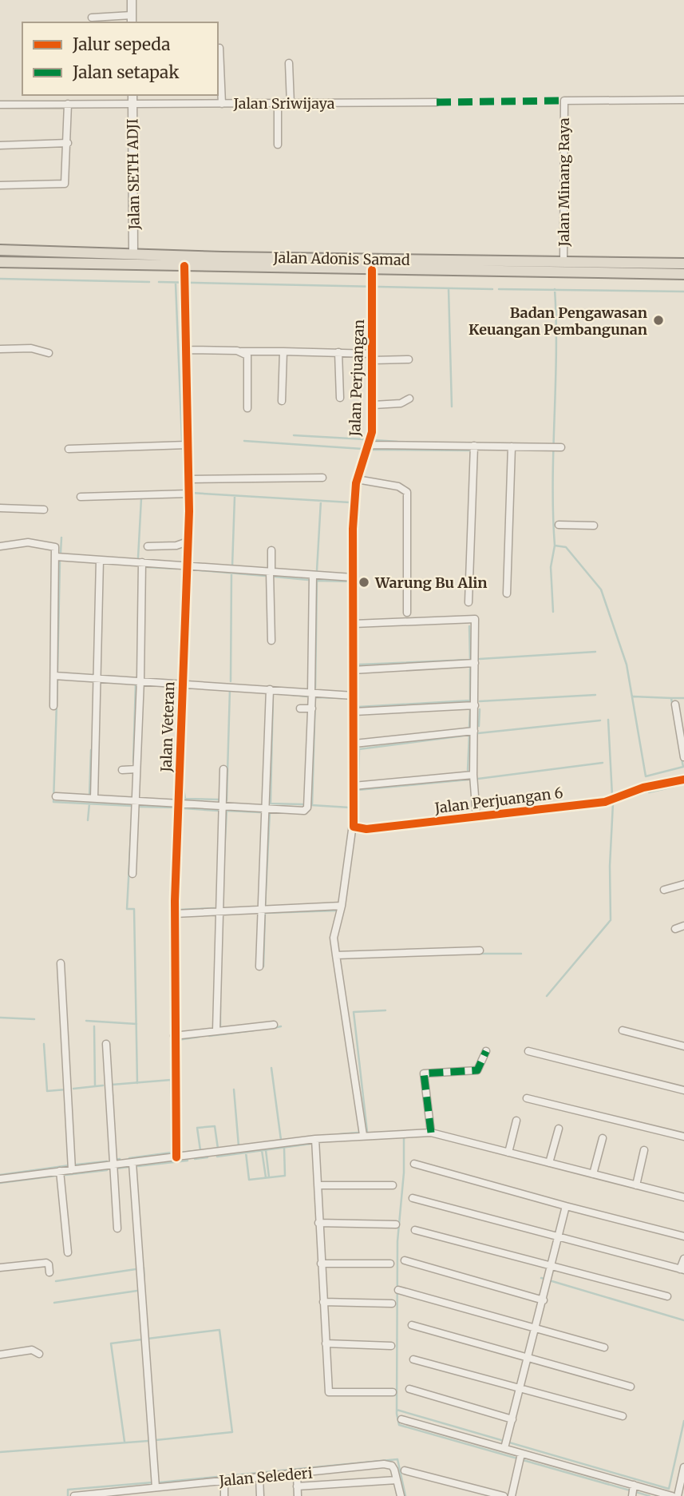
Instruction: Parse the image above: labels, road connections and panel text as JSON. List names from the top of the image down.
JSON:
{
  "streets": {
    "highway": ["Jalan Adonis Samad"],
    "street": [
      "Jalan Sriwijaya",
      "Jalan SETH ADJI",
      "Jalan Minang Raya",
      "Jalan Perjuangan",
      "Jalan Veteran",
      "Jalan Perjuangan 6",
      "Jalan Selederi"
    ]
  },
  "crossings": [
    ["Jalan Sriwijaya", "Jalan SETH ADJI"],
    ["Jalan SETH ADJI", "Jalan Adonis Samad"],
    ["Jalan Minang Raya", "Jalan Adonis Samad"],
    ["Jalan Perjuangan", "Jalan Perjuangan 6"]
  ],
  "places": ["Badan Pengawasan Keuangan Pembangunan", "Warung Bu Alin"],
  "legend": ["Jalur sepeda", "Jalan setapak"]
}
